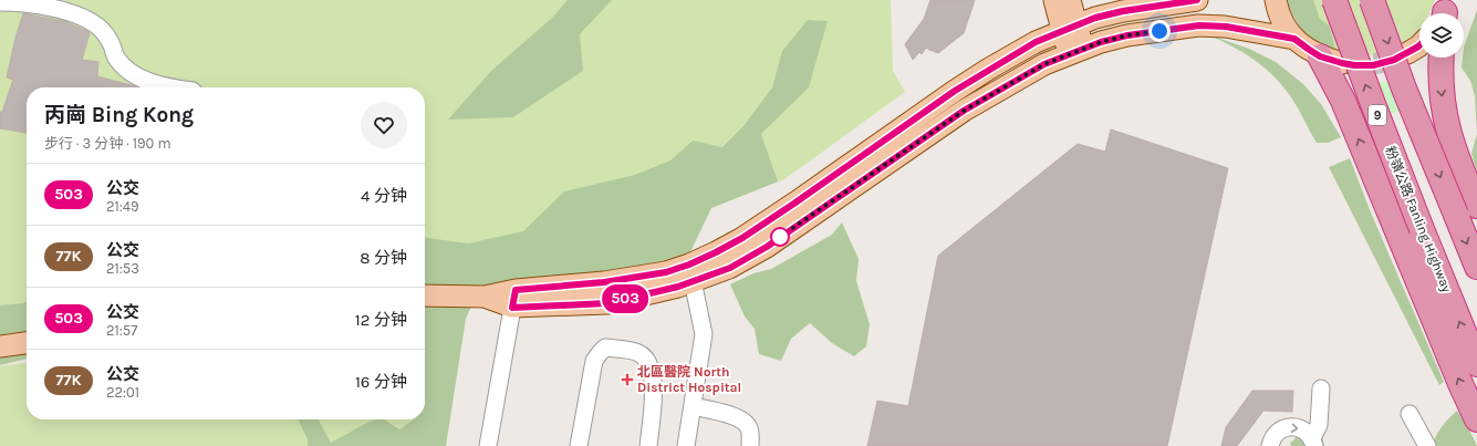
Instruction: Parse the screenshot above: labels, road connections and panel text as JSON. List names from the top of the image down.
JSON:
{
  "streets": {
    "highway": ["9", "粉嶺公路 Fanling Highway"]
  },
  "places": {
    "health": ["北區醫院 North District Hospital"]
  },
  "lines": ["bus line 503"],
  "page": {
    "on_map": "503",
    "heading": ["丙崗 Bing Kong", "步行 · 3 分钟 · 190 m"],
    "list": [
      {
        "mark": "503",
        "name": "公交",
        "note": "21:49",
        "value": "4 分钟"
      },
      {
        "mark": "77K",
        "name": "公交",
        "note": "21:53",
        "value": "8 分钟"
      },
      {
        "mark": "503",
        "name": "公交",
        "note": "21:57",
        "value": "12 分钟"
      },
      {
        "mark": "77K",
        "name": "公交",
        "note": "22:01",
        "value": "16 分钟"
      }
    ]
  }
}
